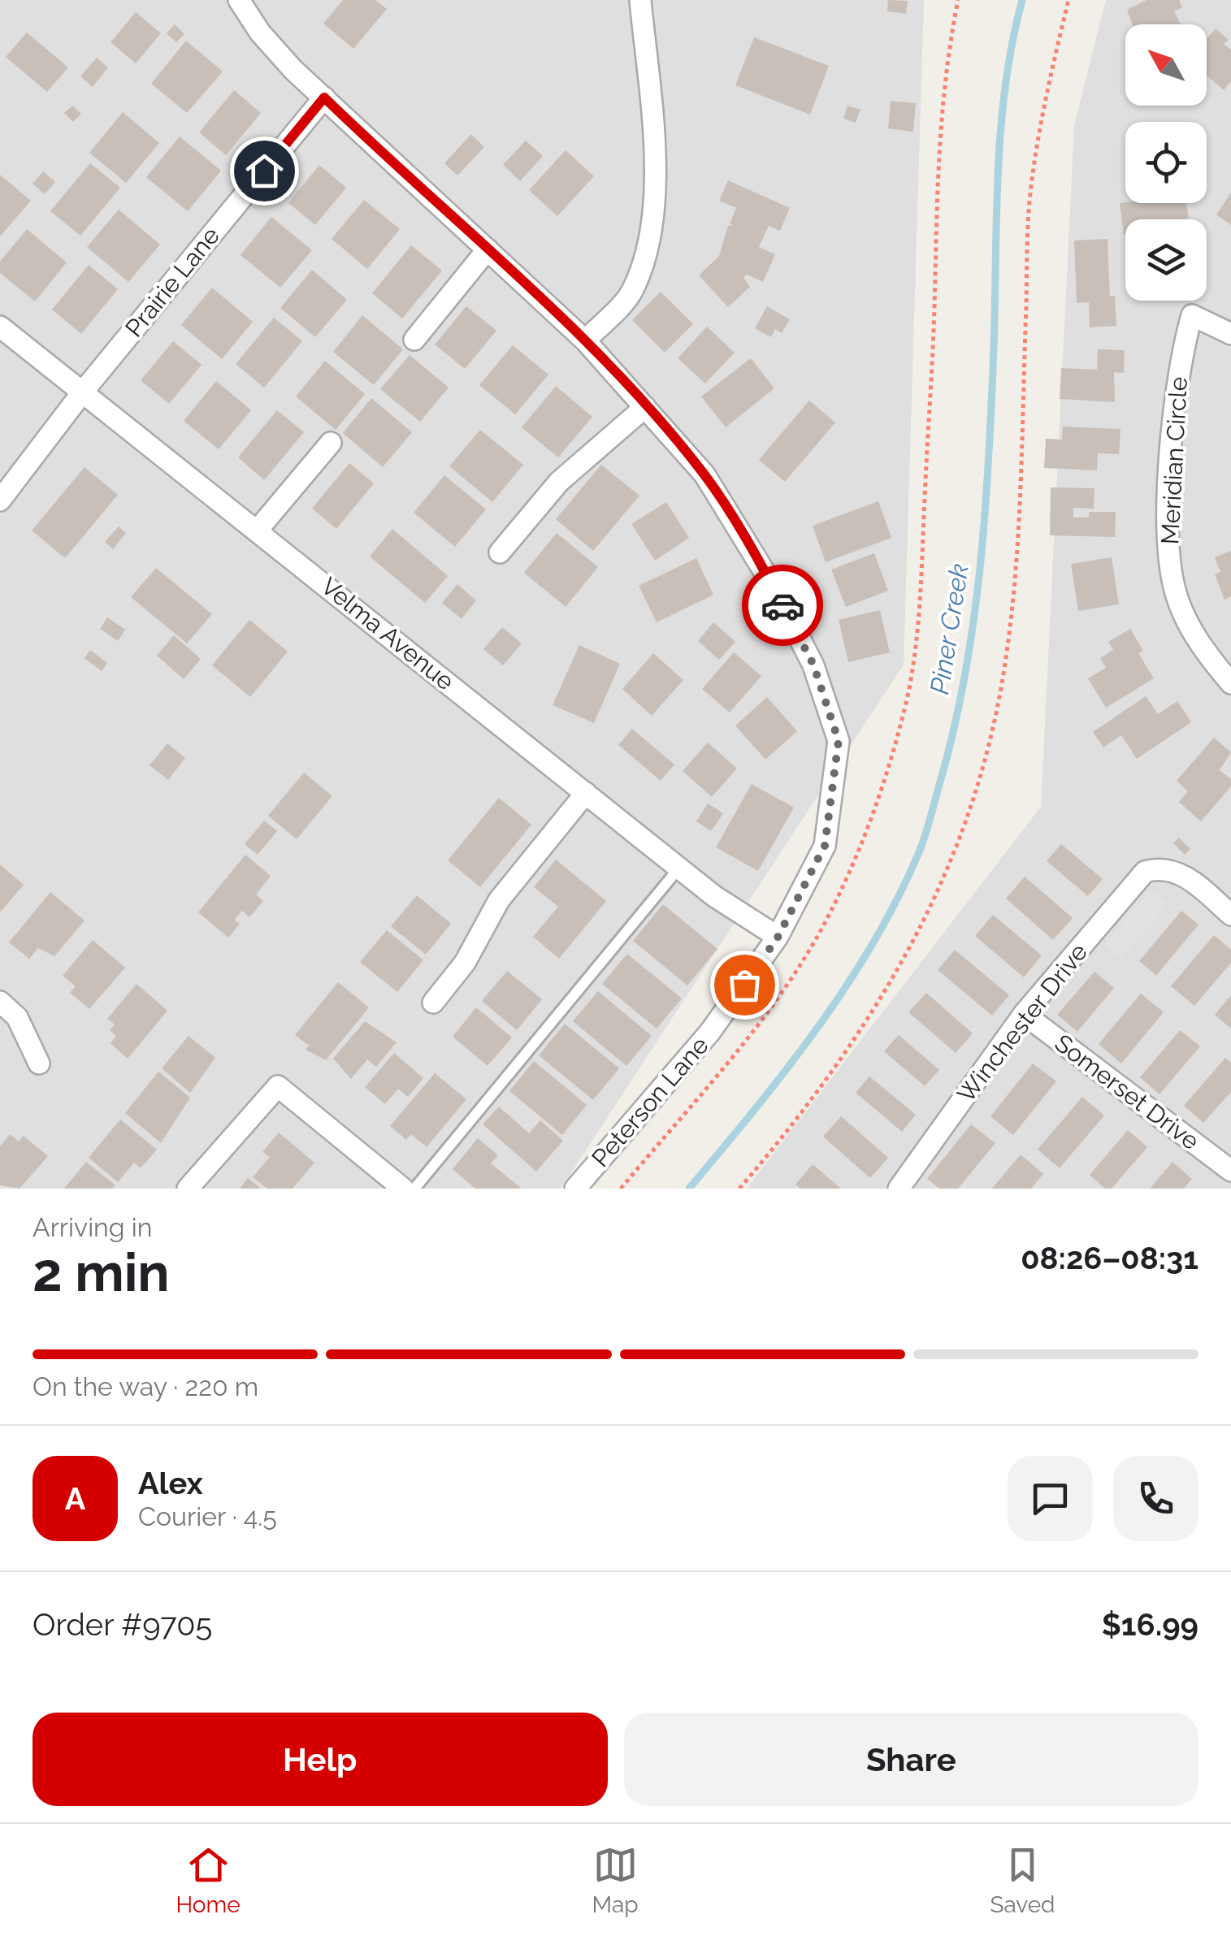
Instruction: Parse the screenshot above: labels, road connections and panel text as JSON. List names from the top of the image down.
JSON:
{
  "streets": {
    "street": [
      "Prairie Lane",
      "Meridian Circle",
      "Velma Avenue",
      "Winchester Drive",
      "Somerset Drive",
      "Peterson Lane"
    ]
  },
  "crossings": [
    ["Prairie Lane", "Velma Avenue"],
    ["Prairie Lane", "Peterson Lane"],
    ["Velma Avenue", "Peterson Lane"],
    ["Winchester Drive", "Somerset Drive"]
  ],
  "water": ["Piner Creek"],
  "north": "top left",
  "page": {
    "heading": ["2 min", "Arriving in", "08:26–08:31"],
    "panel": [
      "Alex",
      "Courier · 4.5",
      "Order #9705",
      "$16.99"
    ],
    "bar": "On the way · 220 m",
    "round": "A",
    "buttons": ["Help", "Share"],
    "tabs": ["Home", "Map", "Saved"]
  }
}
